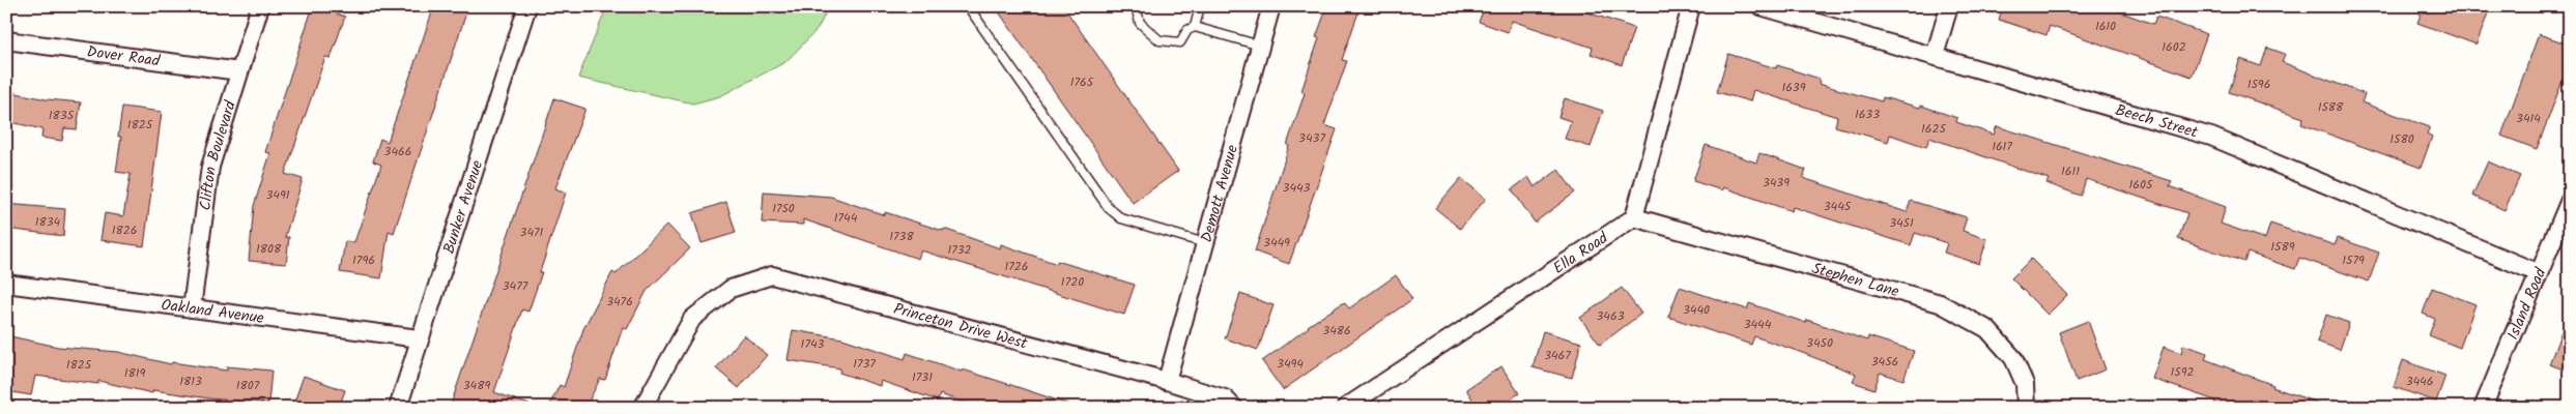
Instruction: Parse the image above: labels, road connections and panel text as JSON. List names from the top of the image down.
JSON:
{
  "streets": {
    "street": [
      "Dover Road",
      "Beech Street",
      "Clifton Boulevard",
      "Demott Avenue",
      "Bunker Avenue",
      "Ella Road",
      "Stephen Lane",
      "Island Road",
      "Oakland Avenue",
      "Princeton Drive West"
    ]
  },
  "crossings": [
    ["Dover Road", "Clifton Boulevard"],
    ["Beech Street", "Island Road"],
    ["Clifton Boulevard", "Oakland Avenue"],
    ["Demott Avenue", "Princeton Drive West"],
    ["Bunker Avenue", "Oakland Avenue"],
    ["Ella Road", "Stephen Lane"]
  ],
  "house_numbers": [
    "1610",
    "1602",
    "1765",
    "1596",
    "1639",
    "1588",
    "1633",
    "1835",
    "3414",
    "1825",
    "1625",
    "3437",
    "1580",
    "1617",
    "3466",
    "1611",
    "3439",
    "1605",
    "3443",
    "3491",
    "3445",
    "1750",
    "1744",
    "1834",
    "3451",
    "1826",
    "3471",
    "1738",
    "3449",
    "1589",
    "1808",
    "1732",
    "1796",
    "1579",
    "1726",
    "1720",
    "3477",
    "3476",
    "3440",
    "3463",
    "3444",
    "3486",
    "3450",
    "1743",
    "3467",
    "3456",
    "1737",
    "3494",
    "1825",
    "1592",
    "1819",
    "1731",
    "1813",
    "3446",
    "1807",
    "3489"
  ]
}
